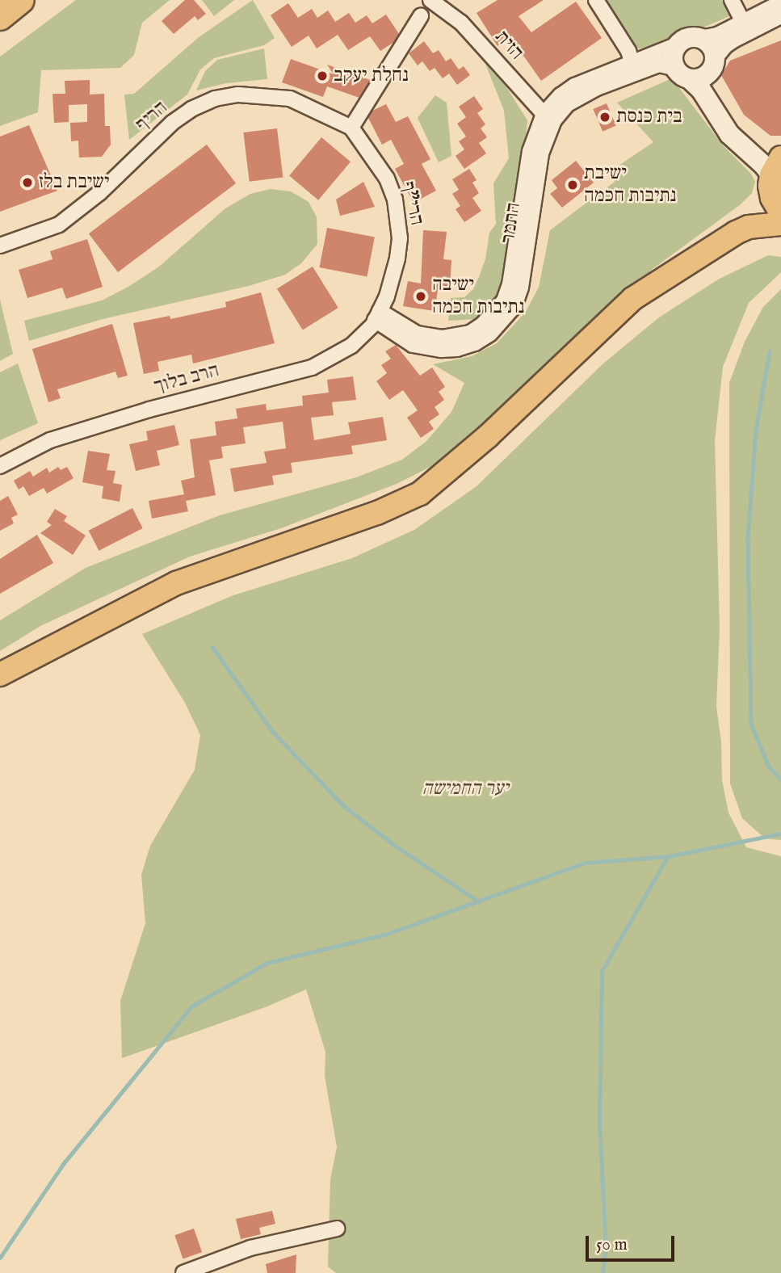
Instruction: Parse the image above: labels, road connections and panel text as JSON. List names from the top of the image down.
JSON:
{
  "streets": {
    "street": [
      "הזית",
      "הריף",
      "הרי\"ף",
      "התמר",
      "הרב בלוך"
    ]
  },
  "crossings": [
    ["הזית", "התמר"],
    ["הריף", "הרי\"ף"],
    ["הרי\"ף", "הרב בלוך"],
    ["התמר", "הרב בלוך"]
  ],
  "parks": ["יער החמישה"],
  "places": [
    "נחלת יעקב",
    "בית כנסת",
    "ישיבת בלז",
    "ישיבת נתיבות חכמה",
    "ישיבה נתיבות חכמה"
  ],
  "scale_bar": "50 m"
}
